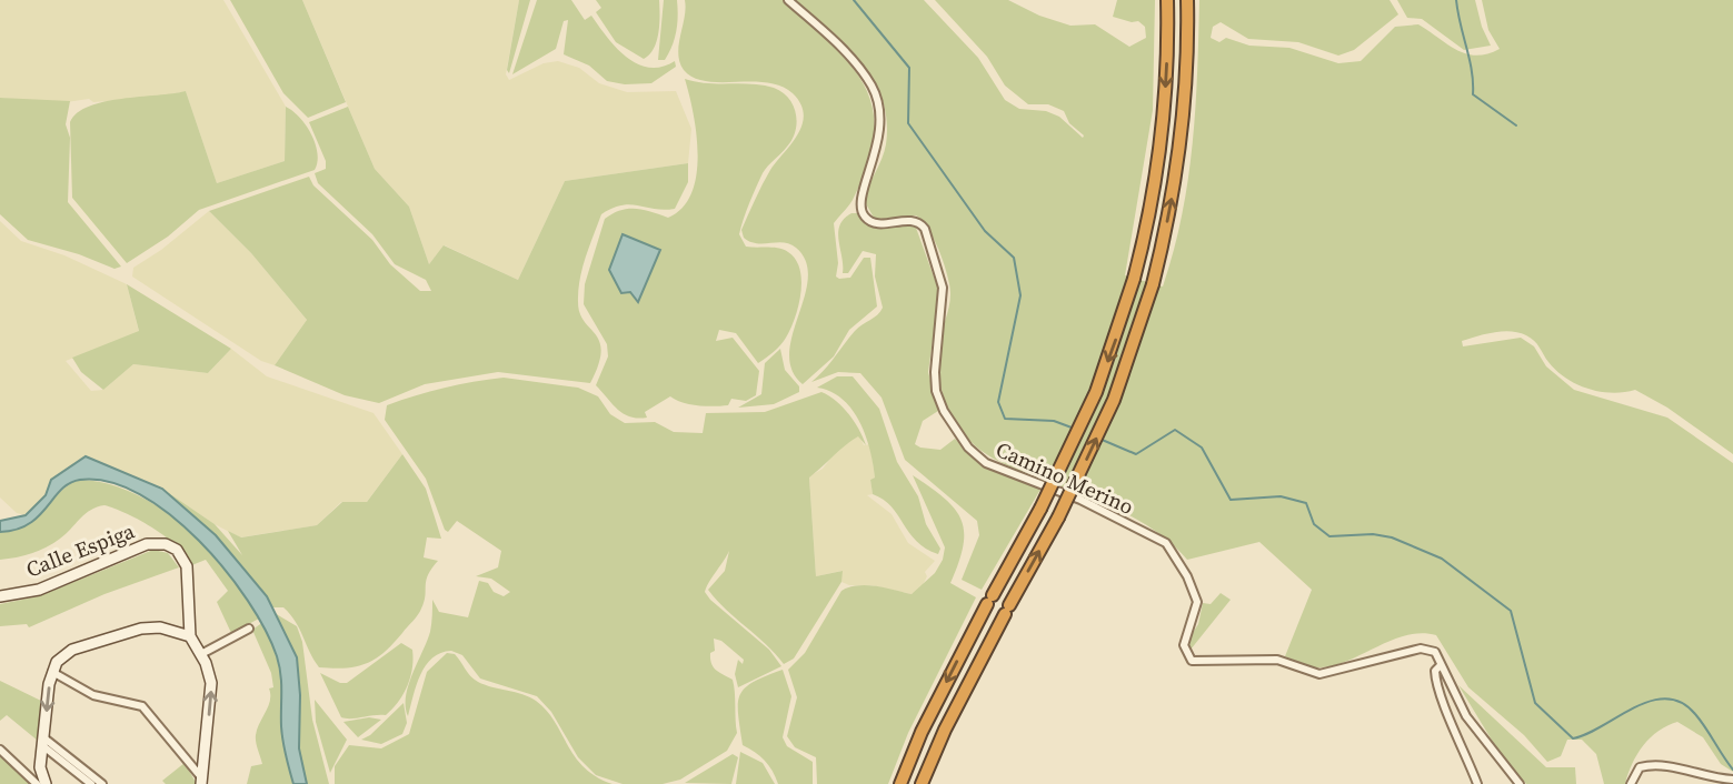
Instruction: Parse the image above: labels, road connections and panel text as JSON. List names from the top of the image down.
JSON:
{
  "streets": {
    "street": ["Camino Merino", "Calle Espiga"]
  }
}
